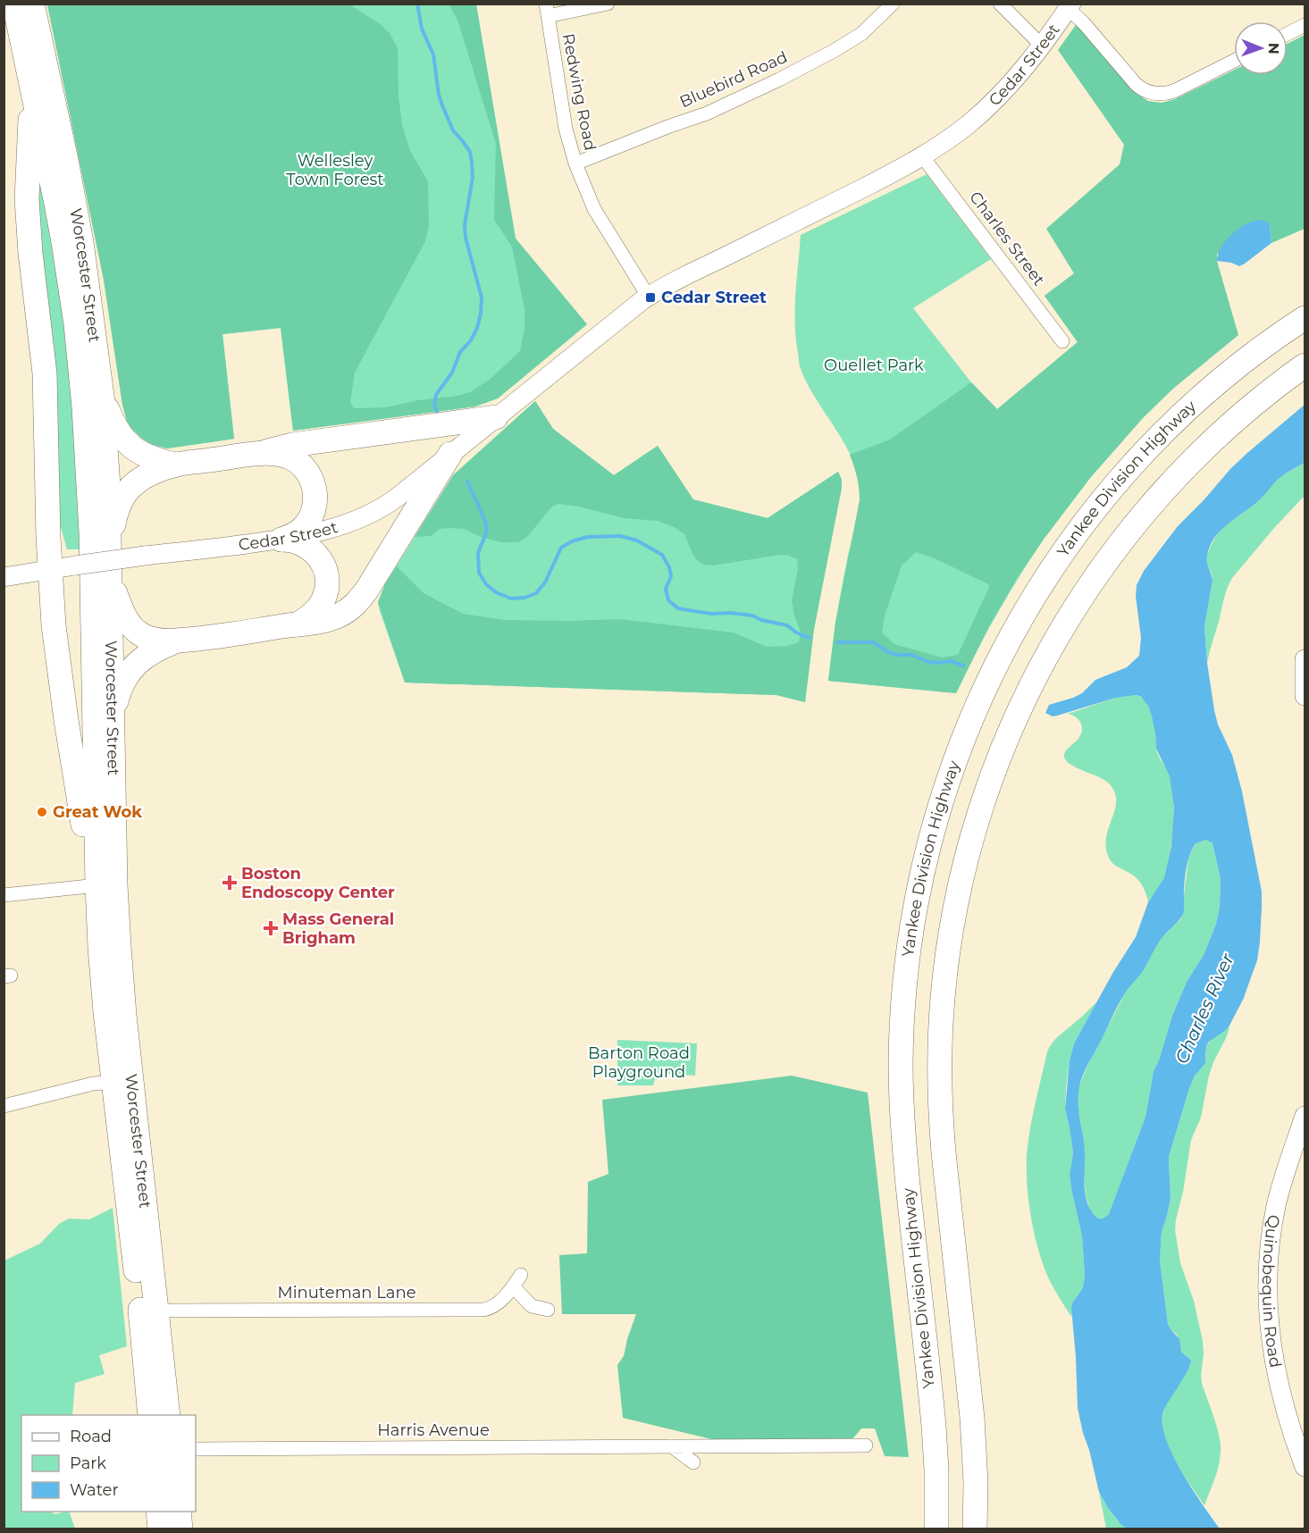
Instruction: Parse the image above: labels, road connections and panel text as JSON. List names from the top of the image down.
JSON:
{
  "streets": {
    "highway": ["Worcester Street", "Yankee Division Highway"],
    "main road": ["Cedar Street", "Quinobequin Road"],
    "street": [
      "Bluebird Road",
      "Redwing Road",
      "Charles Street",
      "Minuteman Lane",
      "Harris Avenue"
    ]
  },
  "crossings": [
    ["Cedar Street", "Redwing Road"],
    ["Cedar Street", "Charles Street"],
    ["Bluebird Road", "Redwing Road"],
    ["Worcester Street", "Minuteman Lane"]
  ],
  "water": ["Charles River"],
  "parks": ["Wellesley Town Forest", "Ouellet Park", "Barton Road Playground"],
  "places": {
    "transit": ["Cedar Street"],
    "other": ["Great Wok"],
    "health": ["Boston Endoscopy Center", "Mass General Brigham"]
  },
  "legend": ["Road", "Park", "Water"],
  "north": "right"
}
